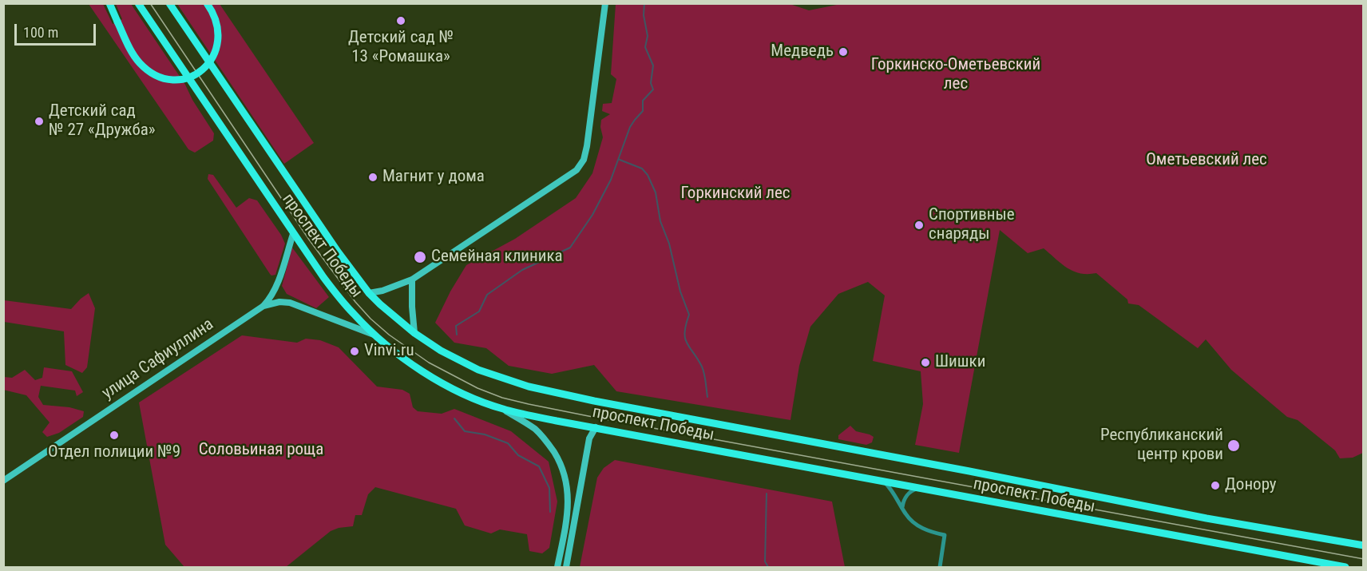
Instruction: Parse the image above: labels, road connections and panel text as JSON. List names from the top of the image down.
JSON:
{
  "streets": {
    "main road": ["проспект Победы"],
    "street": ["улица Сафиуллина"]
  },
  "crossings": [
    ["проспект Победы", "улица Сафиуллина"]
  ],
  "parks": [
    "Горкинско-Ометьевский лес",
    "Ометьевский лес",
    "Горкинский лес",
    "Соловьиная роща"
  ],
  "places": [
    "Детский сад № 13 «Ромашка»",
    "Медведь",
    "Детский сад № 27 «Дружба»",
    "Магнит у дома",
    "Спортивные снаряды",
    "Семейная клиника",
    "Vinvi.ru",
    "Шишки",
    "Отдел полиции №9",
    "Республиканский центр крови",
    "Донору"
  ],
  "scale_bar": "100 m"
}
